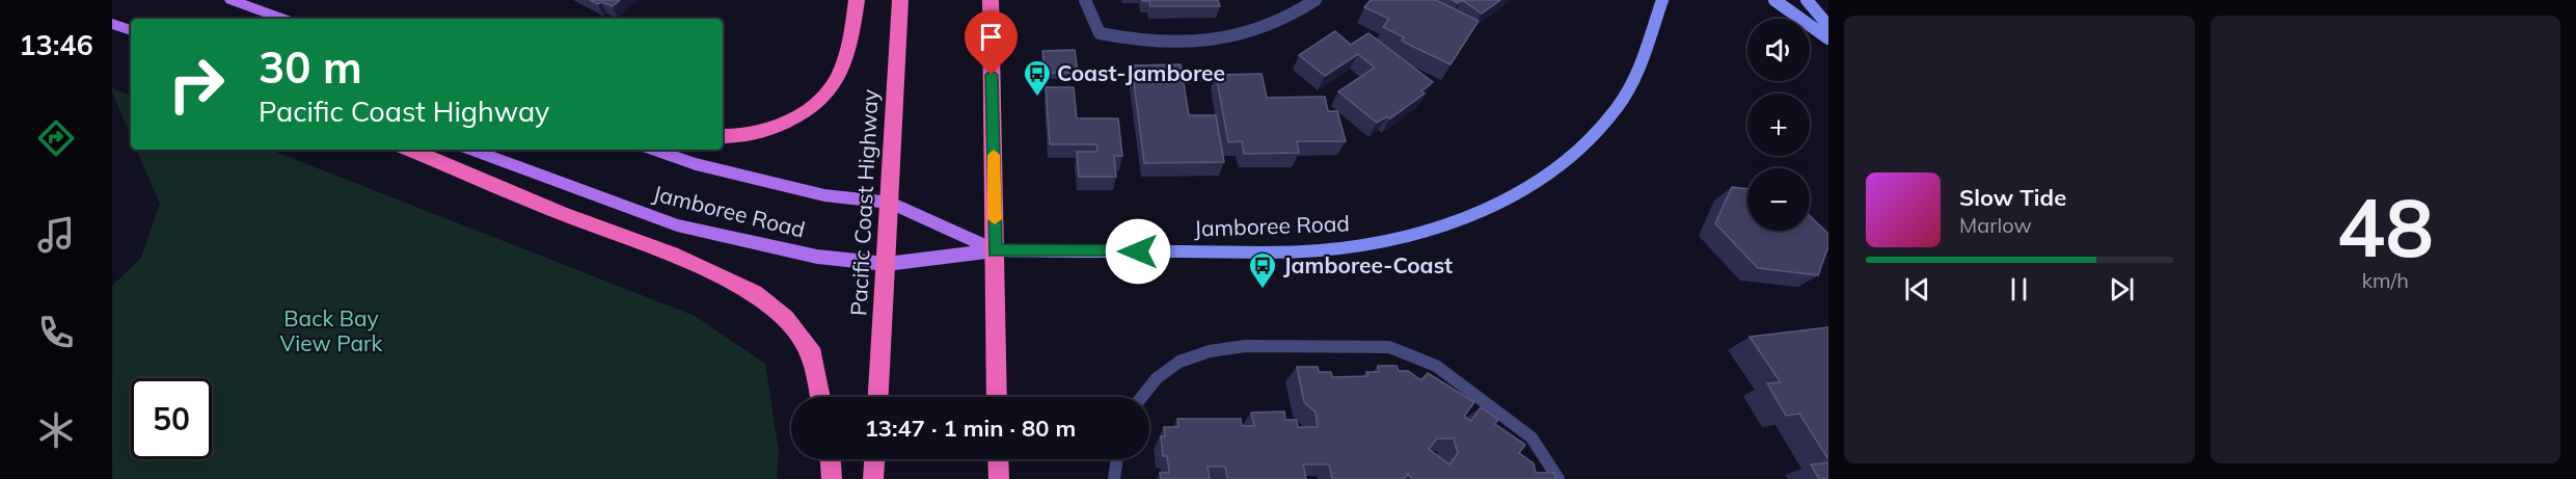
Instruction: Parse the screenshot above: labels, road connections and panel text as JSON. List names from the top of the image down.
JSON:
{
  "streets": {
    "highway": ["Pacific Coast Highway"],
    "main road": ["Jamboree Road"]
  },
  "crossings": [
    ["Pacific Coast Highway", "Jamboree Road"]
  ],
  "parks": ["Back Bay View Park"],
  "places": {
    "bus stop": ["Coast-Jamboree", "Jamboree-Coast"]
  },
  "page": {
    "tabs": "13:46",
    "tile": ["48", "km/h"],
    "map_buttons": ["+", "−"],
    "turn": ["30 m", "Pacific Coast Highway"],
    "song": ["Slow Tide", "Marlow"],
    "limit": "50",
    "trip": "13:47 · 1 min · 80 m"
  }
}
